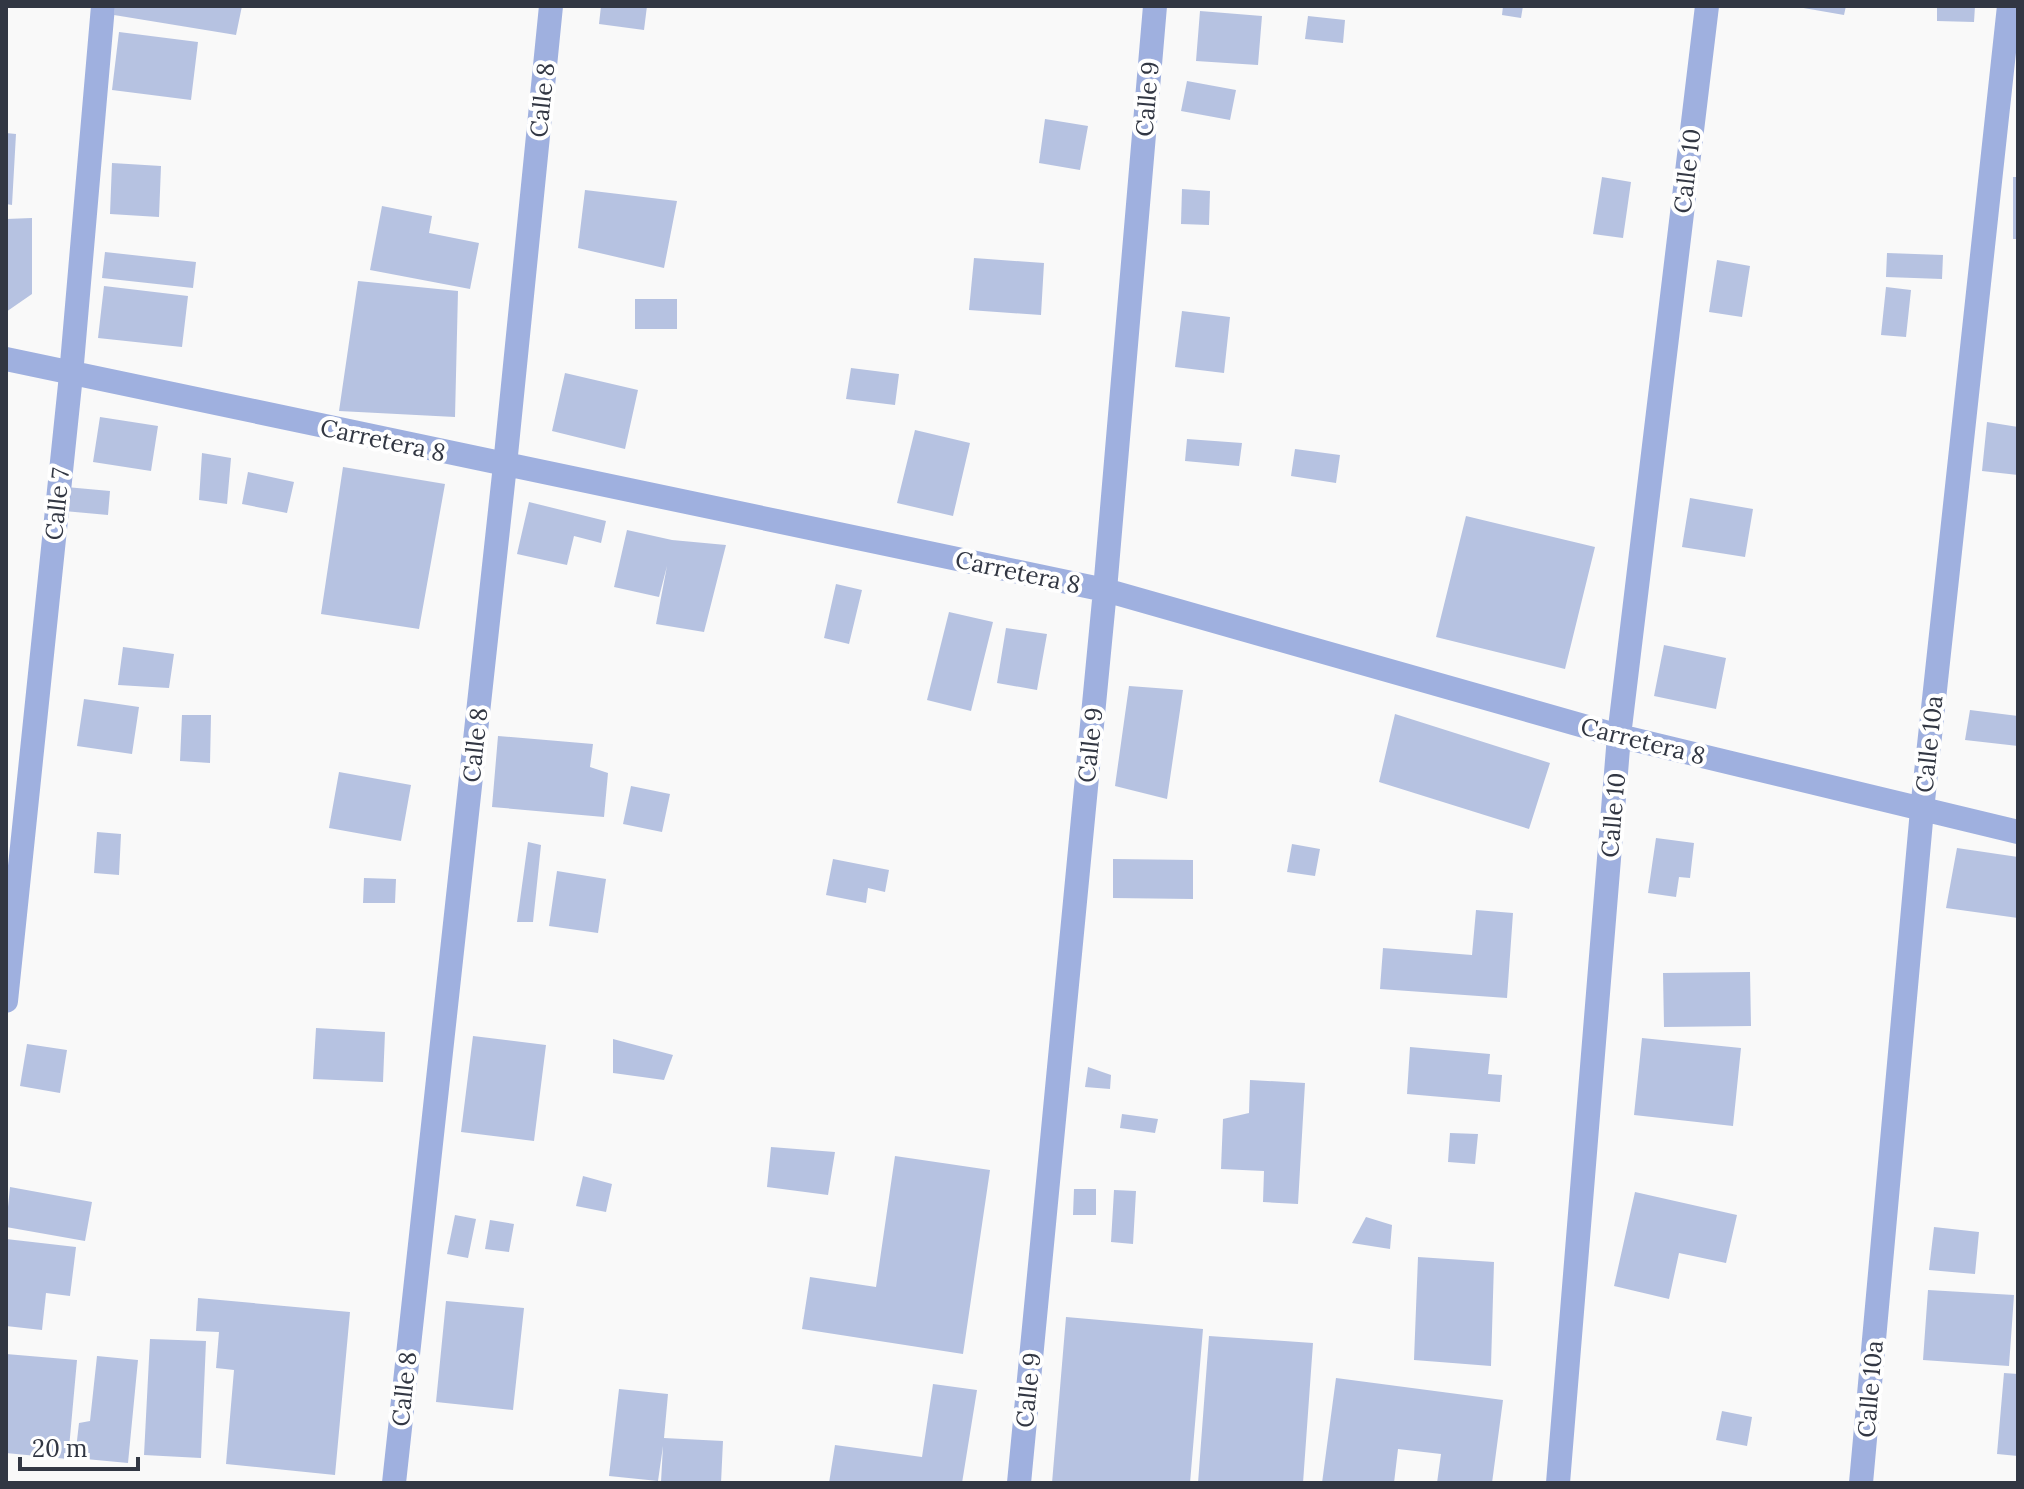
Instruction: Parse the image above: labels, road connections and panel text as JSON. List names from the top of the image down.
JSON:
{
  "streets": {
    "street": [
      "Calle 9",
      "Calle 8",
      "Calle 10",
      "Carretera 8",
      "Calle 7",
      "Calle 10a"
    ]
  },
  "crossings": [
    ["Calle 9", "Carretera 8"],
    ["Calle 8", "Carretera 8"],
    ["Calle 10", "Carretera 8"],
    ["Carretera 8", "Calle 7"],
    ["Carretera 8", "Calle 10a"]
  ],
  "scale_bar": "20 m"
}
